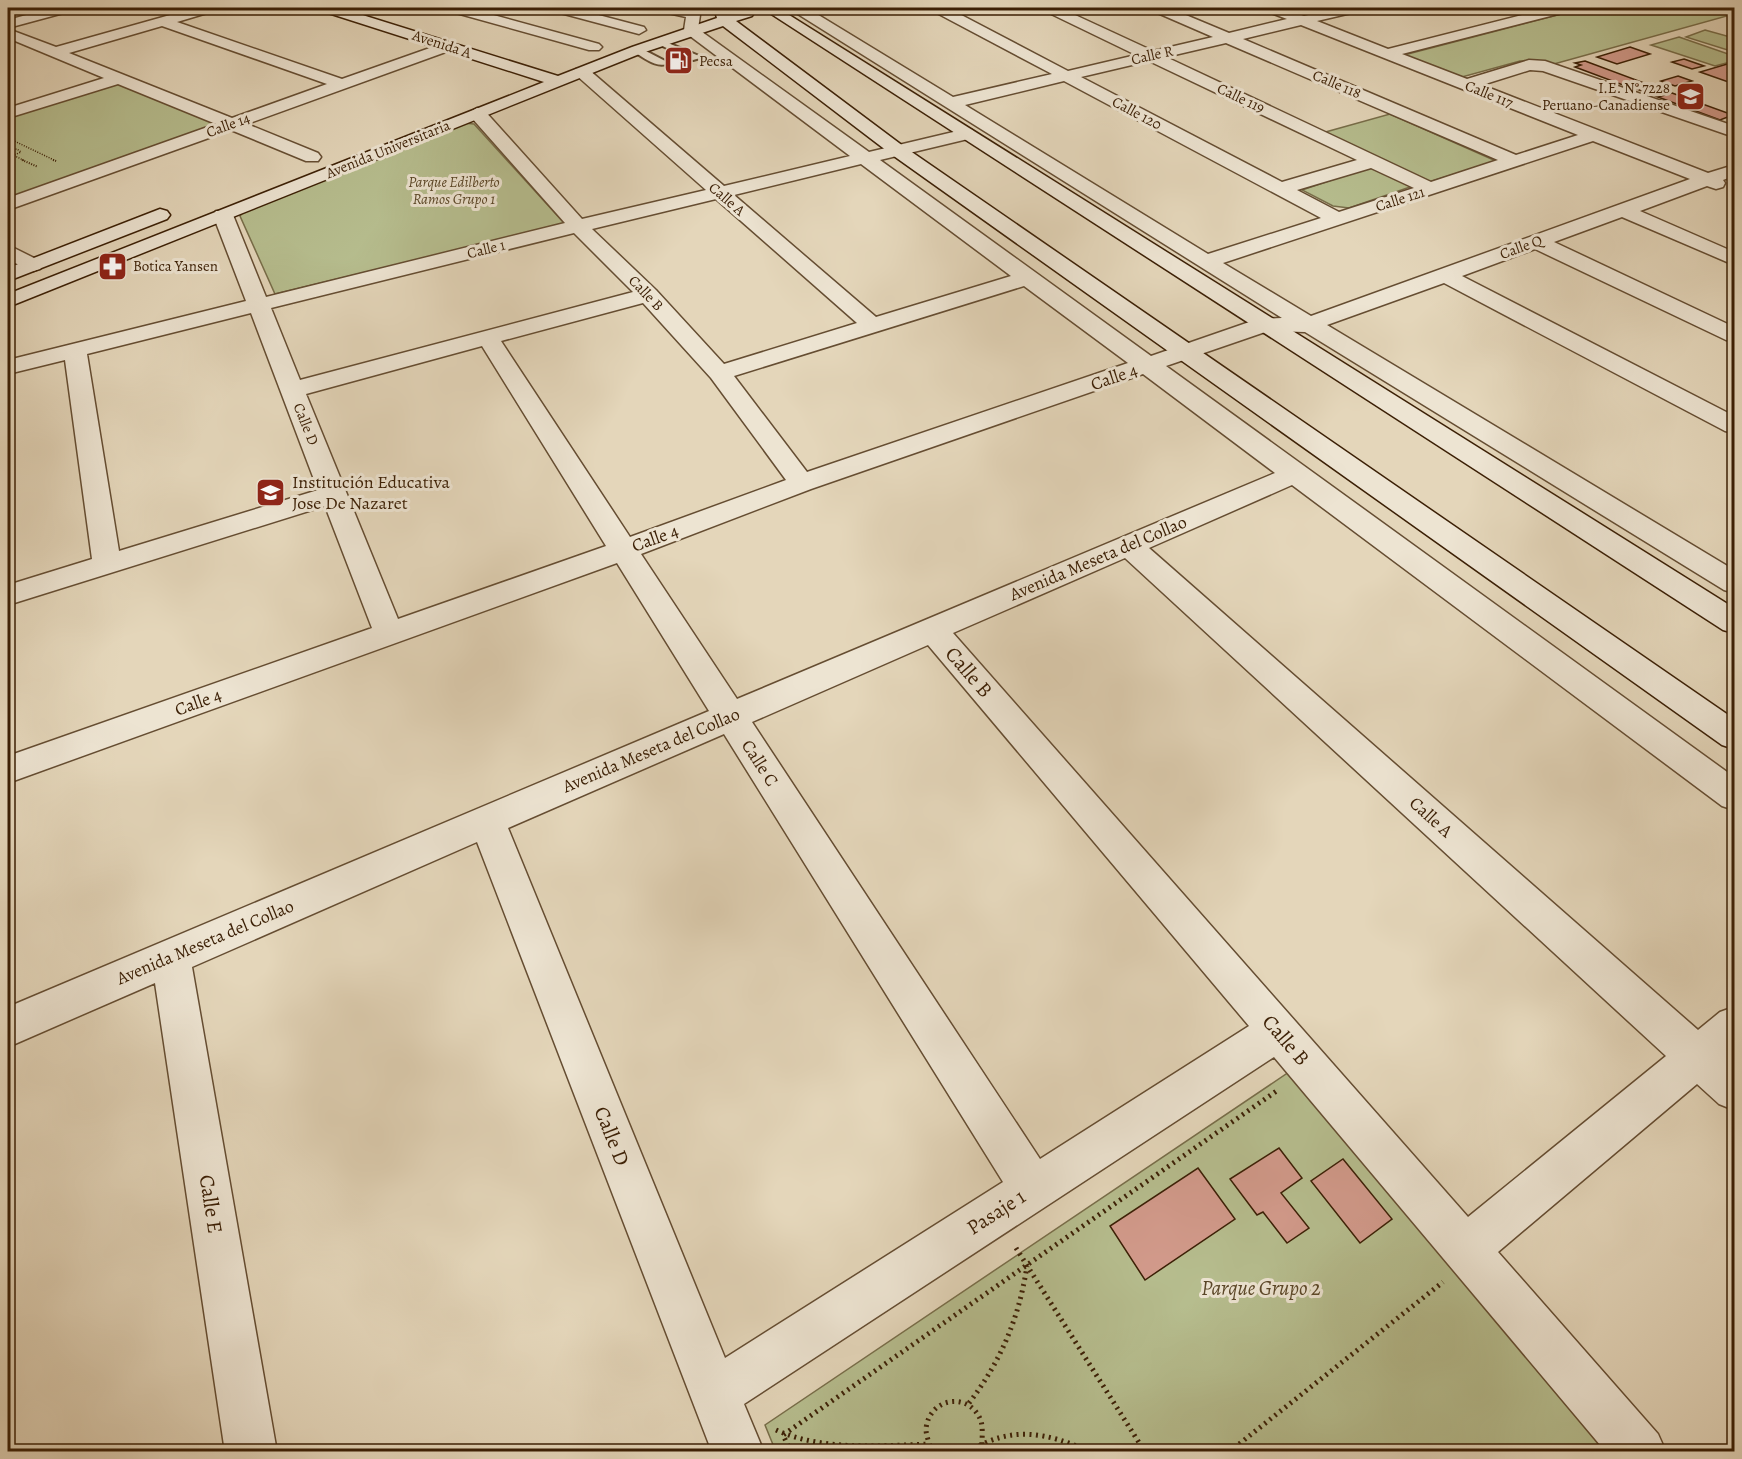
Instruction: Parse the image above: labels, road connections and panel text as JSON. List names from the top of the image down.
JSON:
{
  "streets": {
    "street": [
      "Avenida A",
      "Calle R",
      "Calle 118",
      "Calle 117",
      "Calle 119",
      "Calle 120",
      "Calle 14",
      "Avenida Universitaria",
      "Calle A",
      "Calle 121",
      "Calle Q",
      "Calle 1",
      "Calle B",
      "Calle 4",
      "Calle D",
      "Avenida Meseta del Collao",
      "Calle C",
      "Calle E",
      "Pasaje 1"
    ]
  },
  "crossings": [
    ["Avenida A", "Calle 14"],
    ["Avenida A", "Avenida Universitaria"],
    ["Calle R", "Calle 118"],
    ["Calle R", "Calle 117"],
    ["Calle R", "Calle 119"],
    ["Calle R", "Calle 120"],
    ["Calle 118", "Calle 121"],
    ["Calle 117", "Calle 121"],
    ["Calle 117", "Calle Q"],
    ["Calle 119", "Calle 121"],
    ["Calle 120", "Calle 121"],
    ["Calle 14", "Avenida Universitaria"],
    ["Avenida Universitaria", "Calle A"],
    ["Avenida Universitaria", "Calle B"],
    ["Avenida Universitaria", "Calle D"],
    ["Calle A", "Calle 1"],
    ["Calle A", "Avenida Meseta del Collao"],
    ["Calle Q", "Calle 4"],
    ["Calle 1", "Calle B"],
    ["Calle 1", "Calle D"],
    ["Calle B", "Calle 4"],
    ["Calle B", "Avenida Meseta del Collao"],
    ["Calle B", "Pasaje 1"],
    ["Calle 4", "Calle D"],
    ["Calle 4", "Calle C"],
    ["Calle D", "Avenida Meseta del Collao"],
    ["Calle D", "Pasaje 1"],
    ["Avenida Meseta del Collao", "Calle C"],
    ["Avenida Meseta del Collao", "Calle E"],
    ["Calle C", "Pasaje 1"]
  ],
  "parks": ["Parque Edilberto Ramos Grupo 1", "Parque Grupo 2"],
  "places": {
    "fuel station": ["Pecsa"],
    "school or university": ["I.E. N° 7228 Peruano-Canadiense", "Institución Educativa Jose De Nazaret"],
    "pharmacy": ["Botica Yansen"]
  }
}
